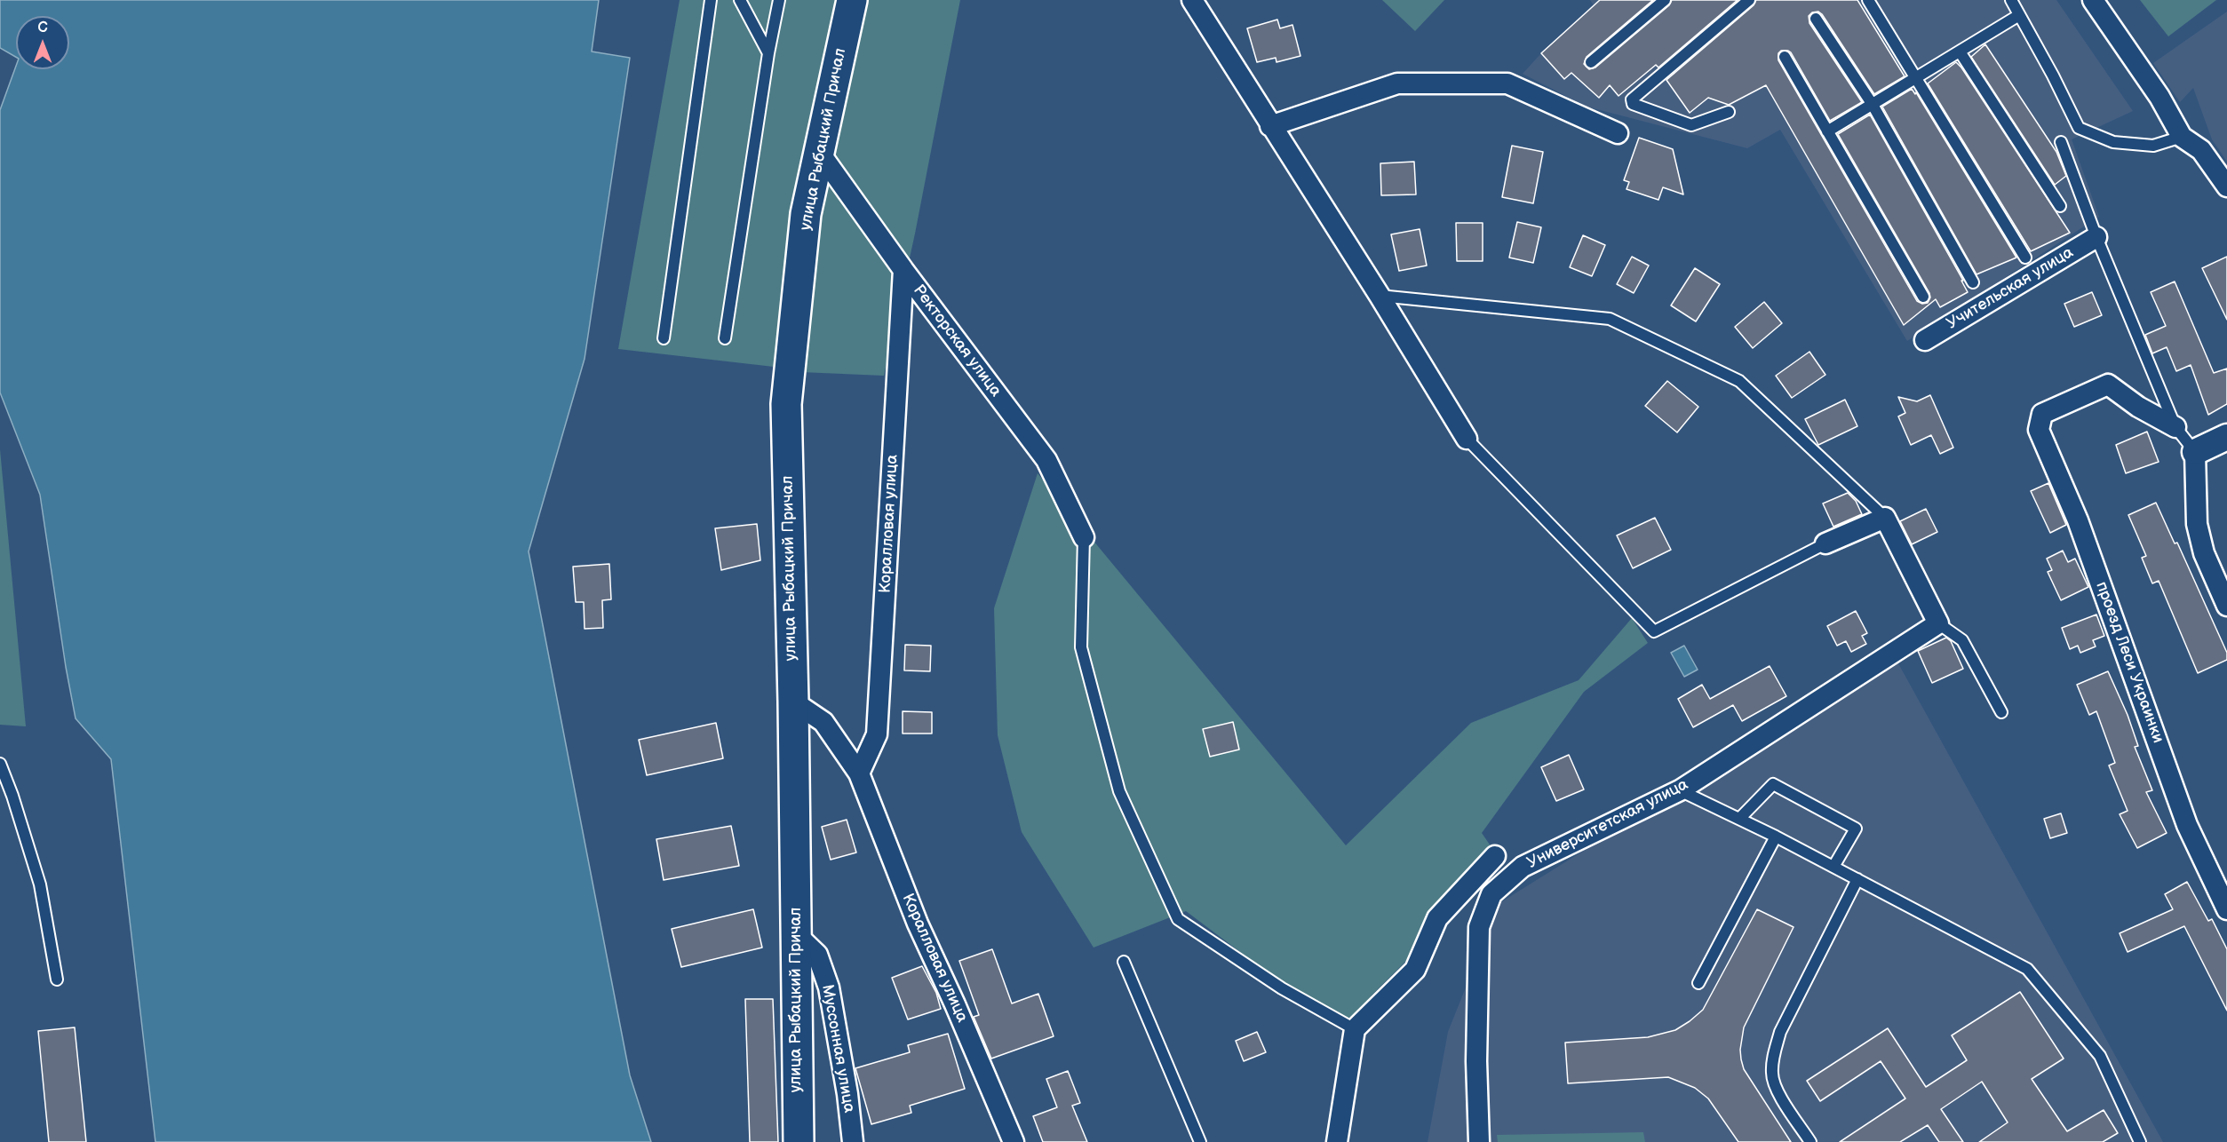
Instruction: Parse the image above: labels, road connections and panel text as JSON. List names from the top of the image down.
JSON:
{
  "streets": {
    "main road": ["улица Рыбацкий Причал"],
    "street": [
      "Учительская улица",
      "Ректорская улица",
      "Коралловая улица",
      "проезд Леси Украинки",
      "Университетская улица",
      "Муссонная улица"
    ]
  },
  "crossings": [
    ["улица Рыбацкий Причал", "Ректорская улица"],
    ["улица Рыбацкий Причал", "Коралловая улица"],
    ["улица Рыбацкий Причал", "Муссонная улица"],
    ["Ректорская улица", "Коралловая улица"]
  ],
  "north": "top"
}
